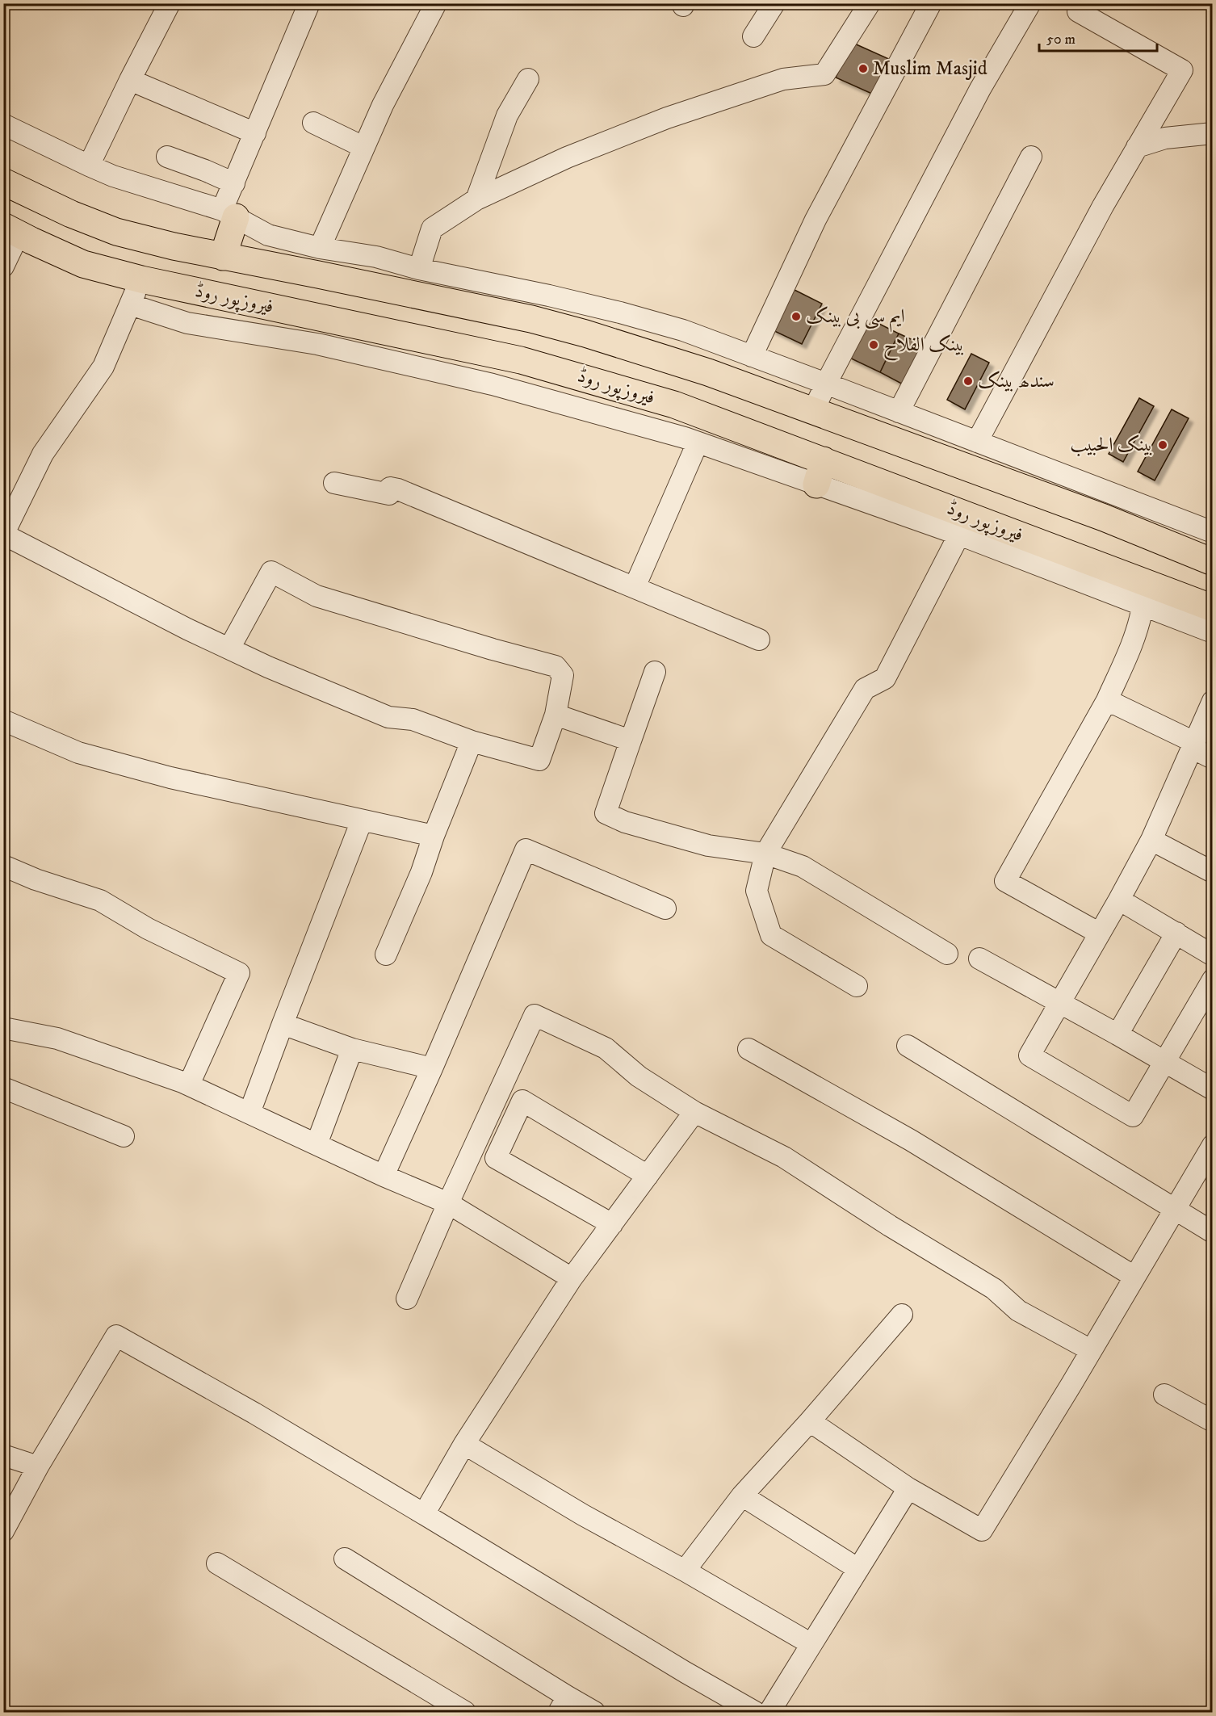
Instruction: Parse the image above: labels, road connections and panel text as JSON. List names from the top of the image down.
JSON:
{
  "streets": {
    "highway": ["فیروزپور روڈ"]
  },
  "places": [
    "Muslim Masjid",
    "ایم سی بی بینک",
    "بینک الفلاح",
    "سندھ بینک",
    "بينک الحبيب"
  ],
  "scale_bar": "50 m"
}
